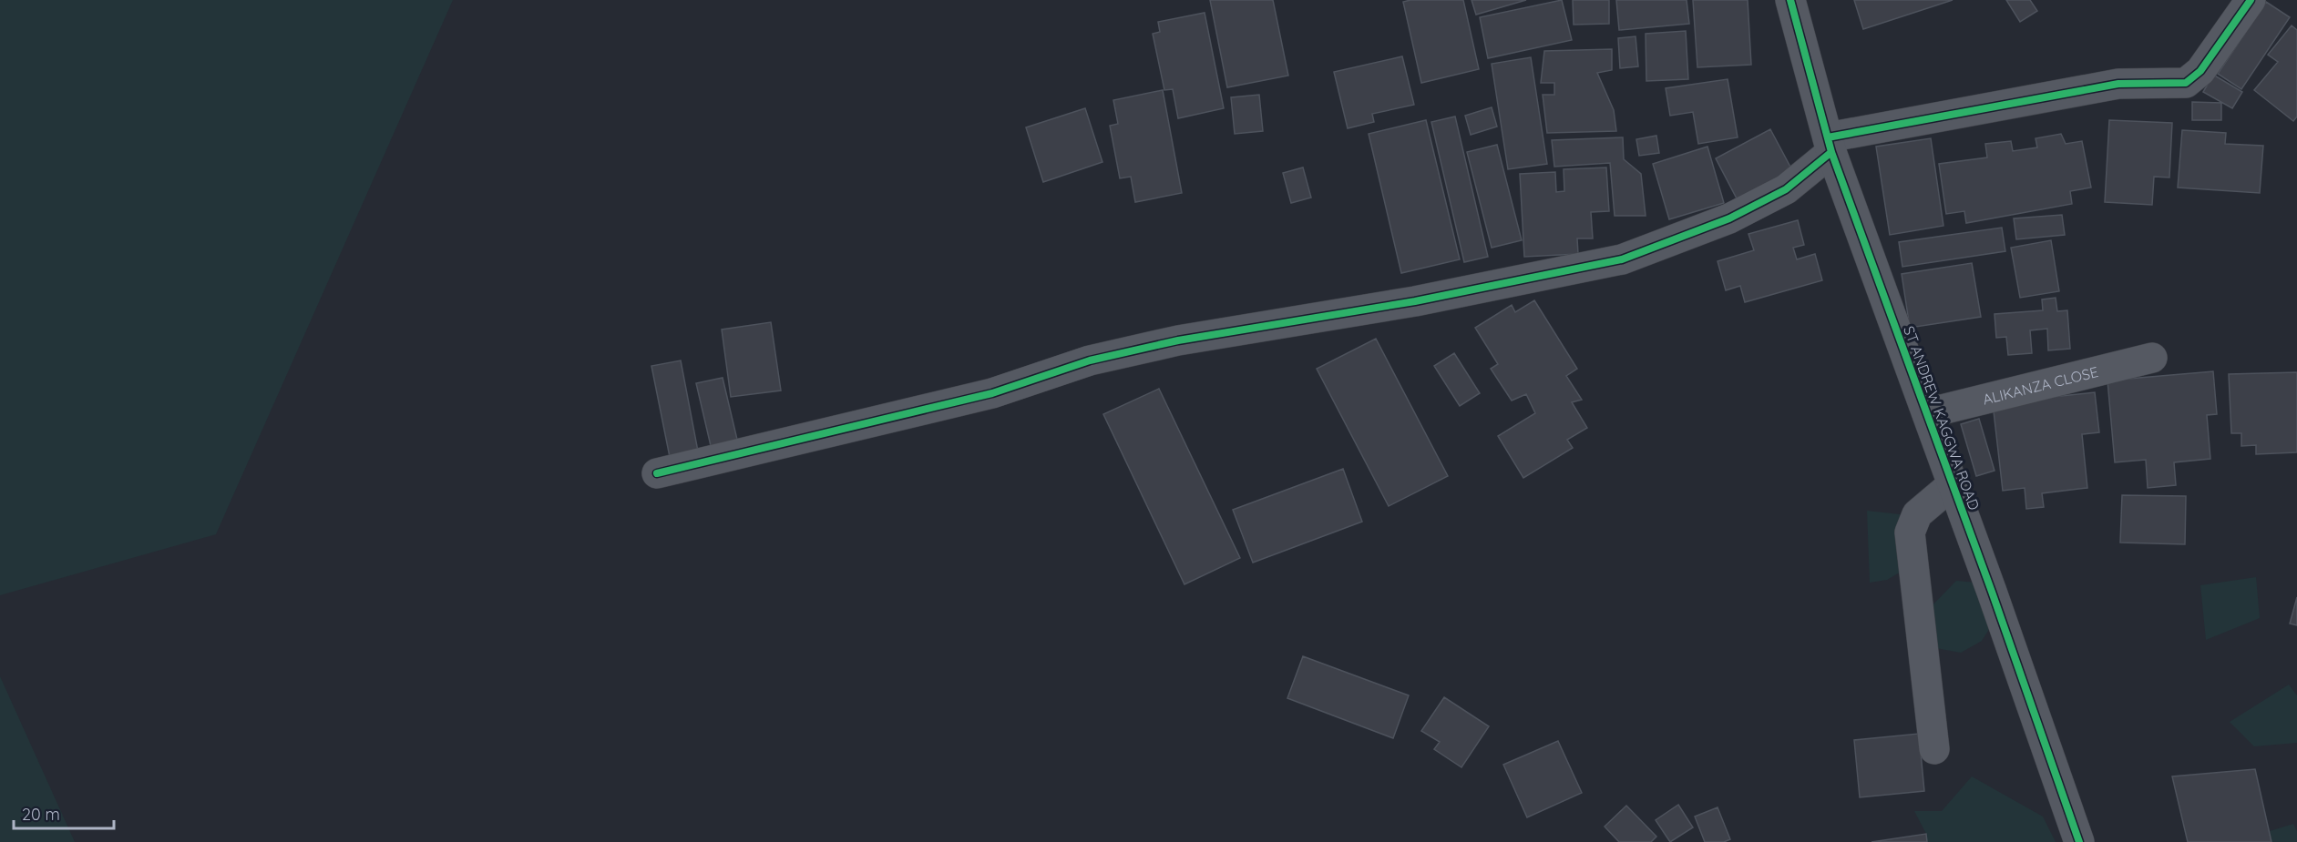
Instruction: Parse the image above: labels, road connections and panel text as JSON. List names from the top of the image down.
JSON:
{
  "streets": {
    "street": ["ALIKANZA CLOSE", "ST ANDREW KAGGWA ROAD"]
  },
  "crossings": [
    ["ALIKANZA CLOSE", "ST ANDREW KAGGWA ROAD"]
  ],
  "scale_bar": "20 m"
}
